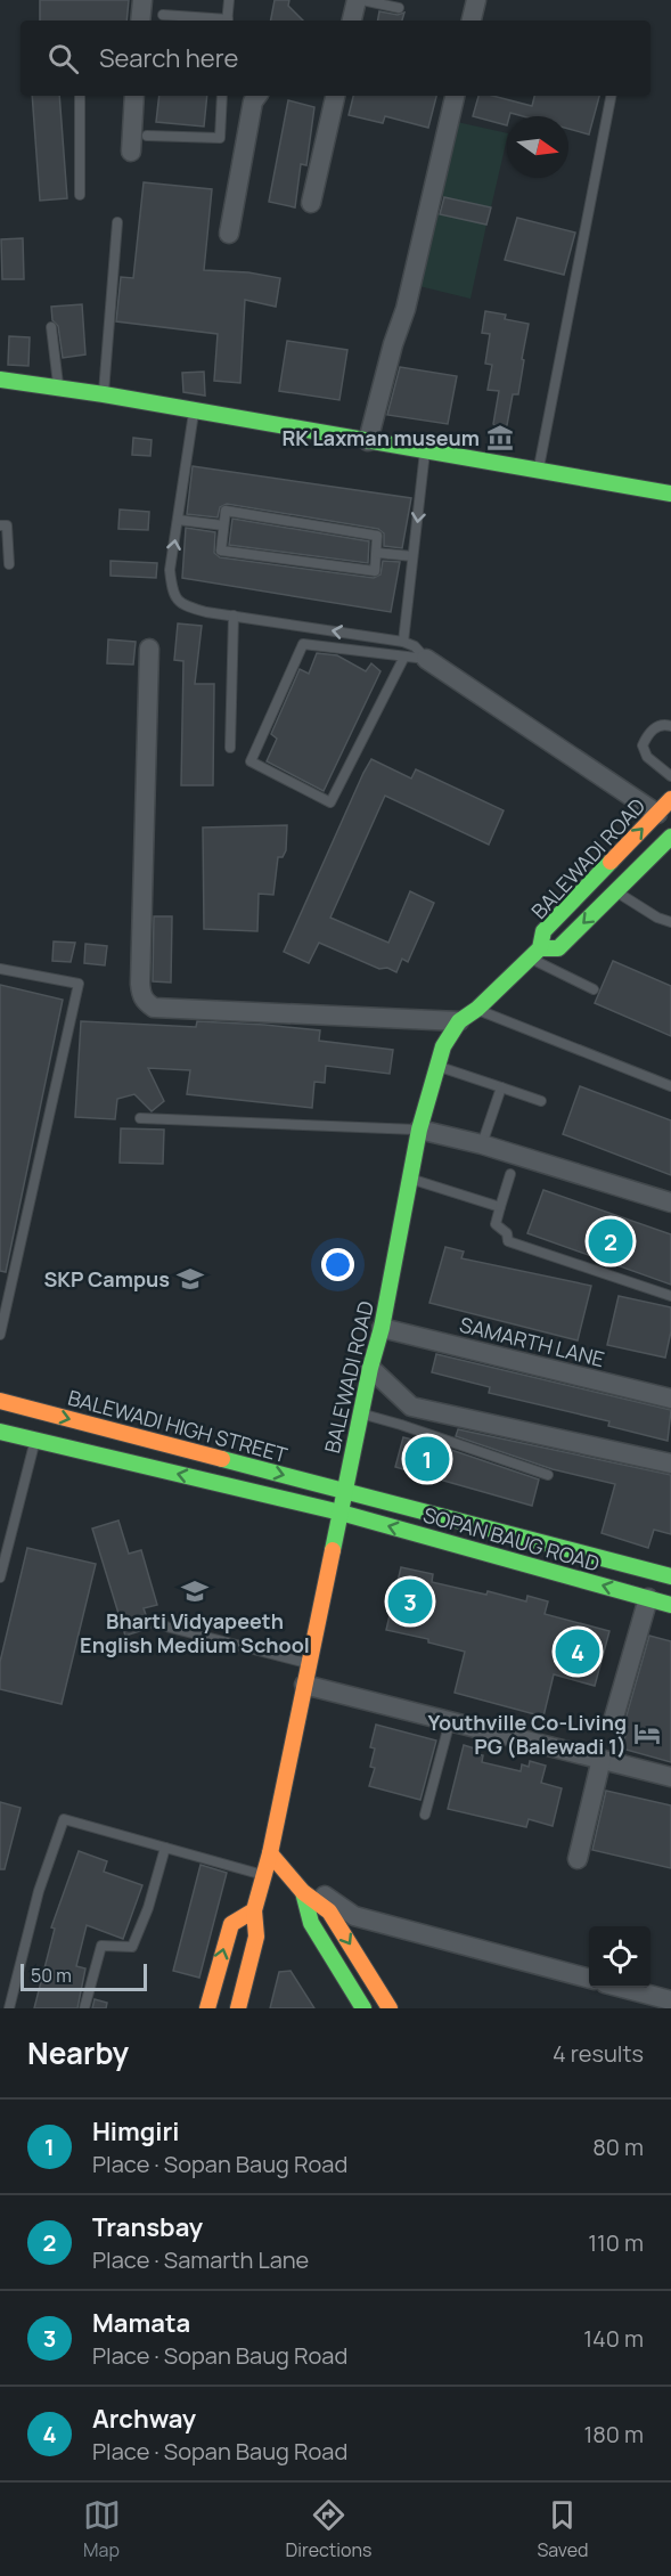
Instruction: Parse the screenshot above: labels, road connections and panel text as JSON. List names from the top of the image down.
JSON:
{
  "streets": {
    "street": [
      "BALEWADI ROAD",
      "SAMARTH LANE",
      "BALEWADI HIGH STREET",
      "SOPAN BAUG ROAD"
    ]
  },
  "crossings": [
    ["BALEWADI ROAD", "SAMARTH LANE"],
    ["BALEWADI ROAD", "BALEWADI HIGH STREET"],
    ["BALEWADI ROAD", "SOPAN BAUG ROAD"],
    ["BALEWADI HIGH STREET", "SOPAN BAUG ROAD"]
  ],
  "places": {
    "museum": ["RK Laxman museum"],
    "school or university": ["SKP Campus", "Bharti Vidyapeeth English Medium School"],
    "hotel": ["Youthville Co-Living PG (Balewadi 1)"]
  },
  "scale_bar": "50 m",
  "north": "right",
  "page": {
    "search": "Search here",
    "pins": [
      "2",
      "1",
      "3",
      "4"
    ],
    "scale": "50 m",
    "heading": ["Nearby", "4 results"],
    "list": [
      {
        "mark": "1",
        "name": "Himgiri",
        "note": "Place · Sopan Baug Road",
        "value": "80 m"
      },
      {
        "mark": "2",
        "name": "Transbay",
        "note": "Place · Samarth Lane",
        "value": "110 m"
      },
      {
        "mark": "3",
        "name": "Mamata",
        "note": "Place · Sopan Baug Road",
        "value": "140 m"
      },
      {
        "mark": "4",
        "name": "Archway",
        "note": "Place · Sopan Baug Road",
        "value": "180 m"
      }
    ],
    "nav": ["Map", "Directions", "Saved"]
  }
}
